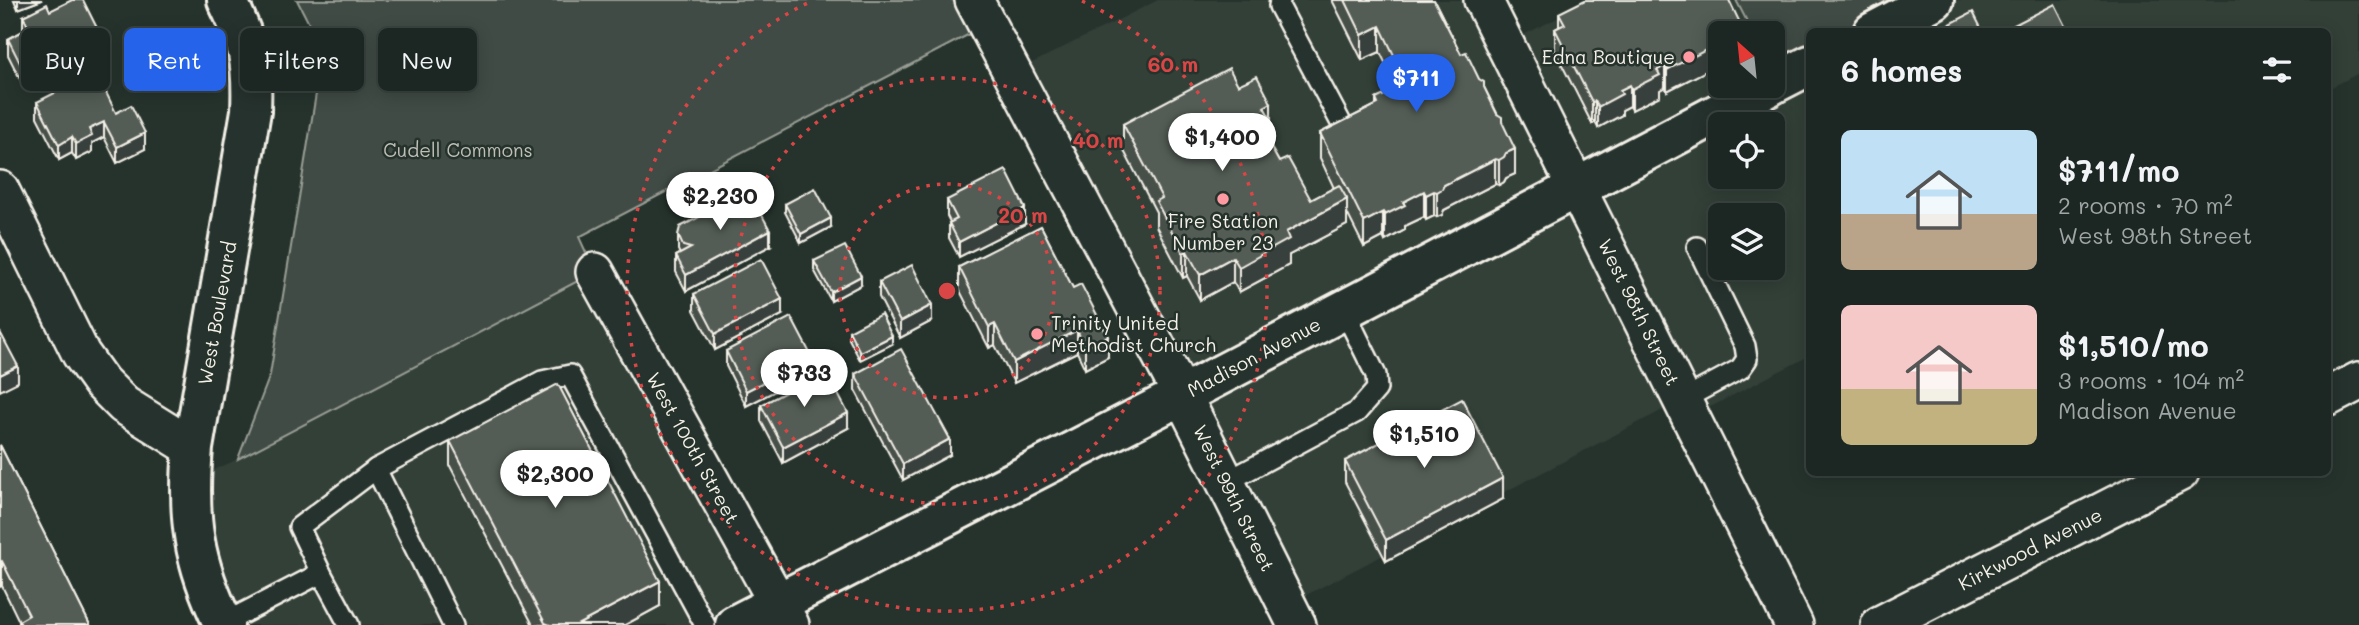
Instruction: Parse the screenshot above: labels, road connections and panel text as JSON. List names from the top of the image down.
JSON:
{
  "streets": {
    "street": [
      "West 98th Street",
      "West Boulevard",
      "Madison Avenue",
      "West 100th Street",
      "West 99th Street",
      "Kirkwood Avenue"
    ]
  },
  "crossings": [
    ["West 98th Street", "Madison Avenue"],
    ["Madison Avenue", "West 100th Street"],
    ["Madison Avenue", "West 99th Street"]
  ],
  "parks": ["Cudell Commons"],
  "places": ["Edna Boutique", "Fire Station Number 23", "Trinity United Methodist Church"],
  "north": "top left",
  "page": {
    "chip": [
      "Buy",
      "Rent",
      "Filters",
      "New"
    ],
    "heading": "6 homes",
    "price": [
      "$711",
      "$1,400",
      "$2,230",
      "$733",
      "$1,510",
      "$2,300"
    ],
    "list": [
      {
        "name": "$711/mo",
        "note": "2 rooms · 70 m² · West 98th Street"
      },
      {
        "name": "$1,510/mo",
        "note": "3 rooms · 104 m² · Madison Avenue"
      }
    ]
  },
  "rings": ["60 m", "40 m", "20 m"]
}
